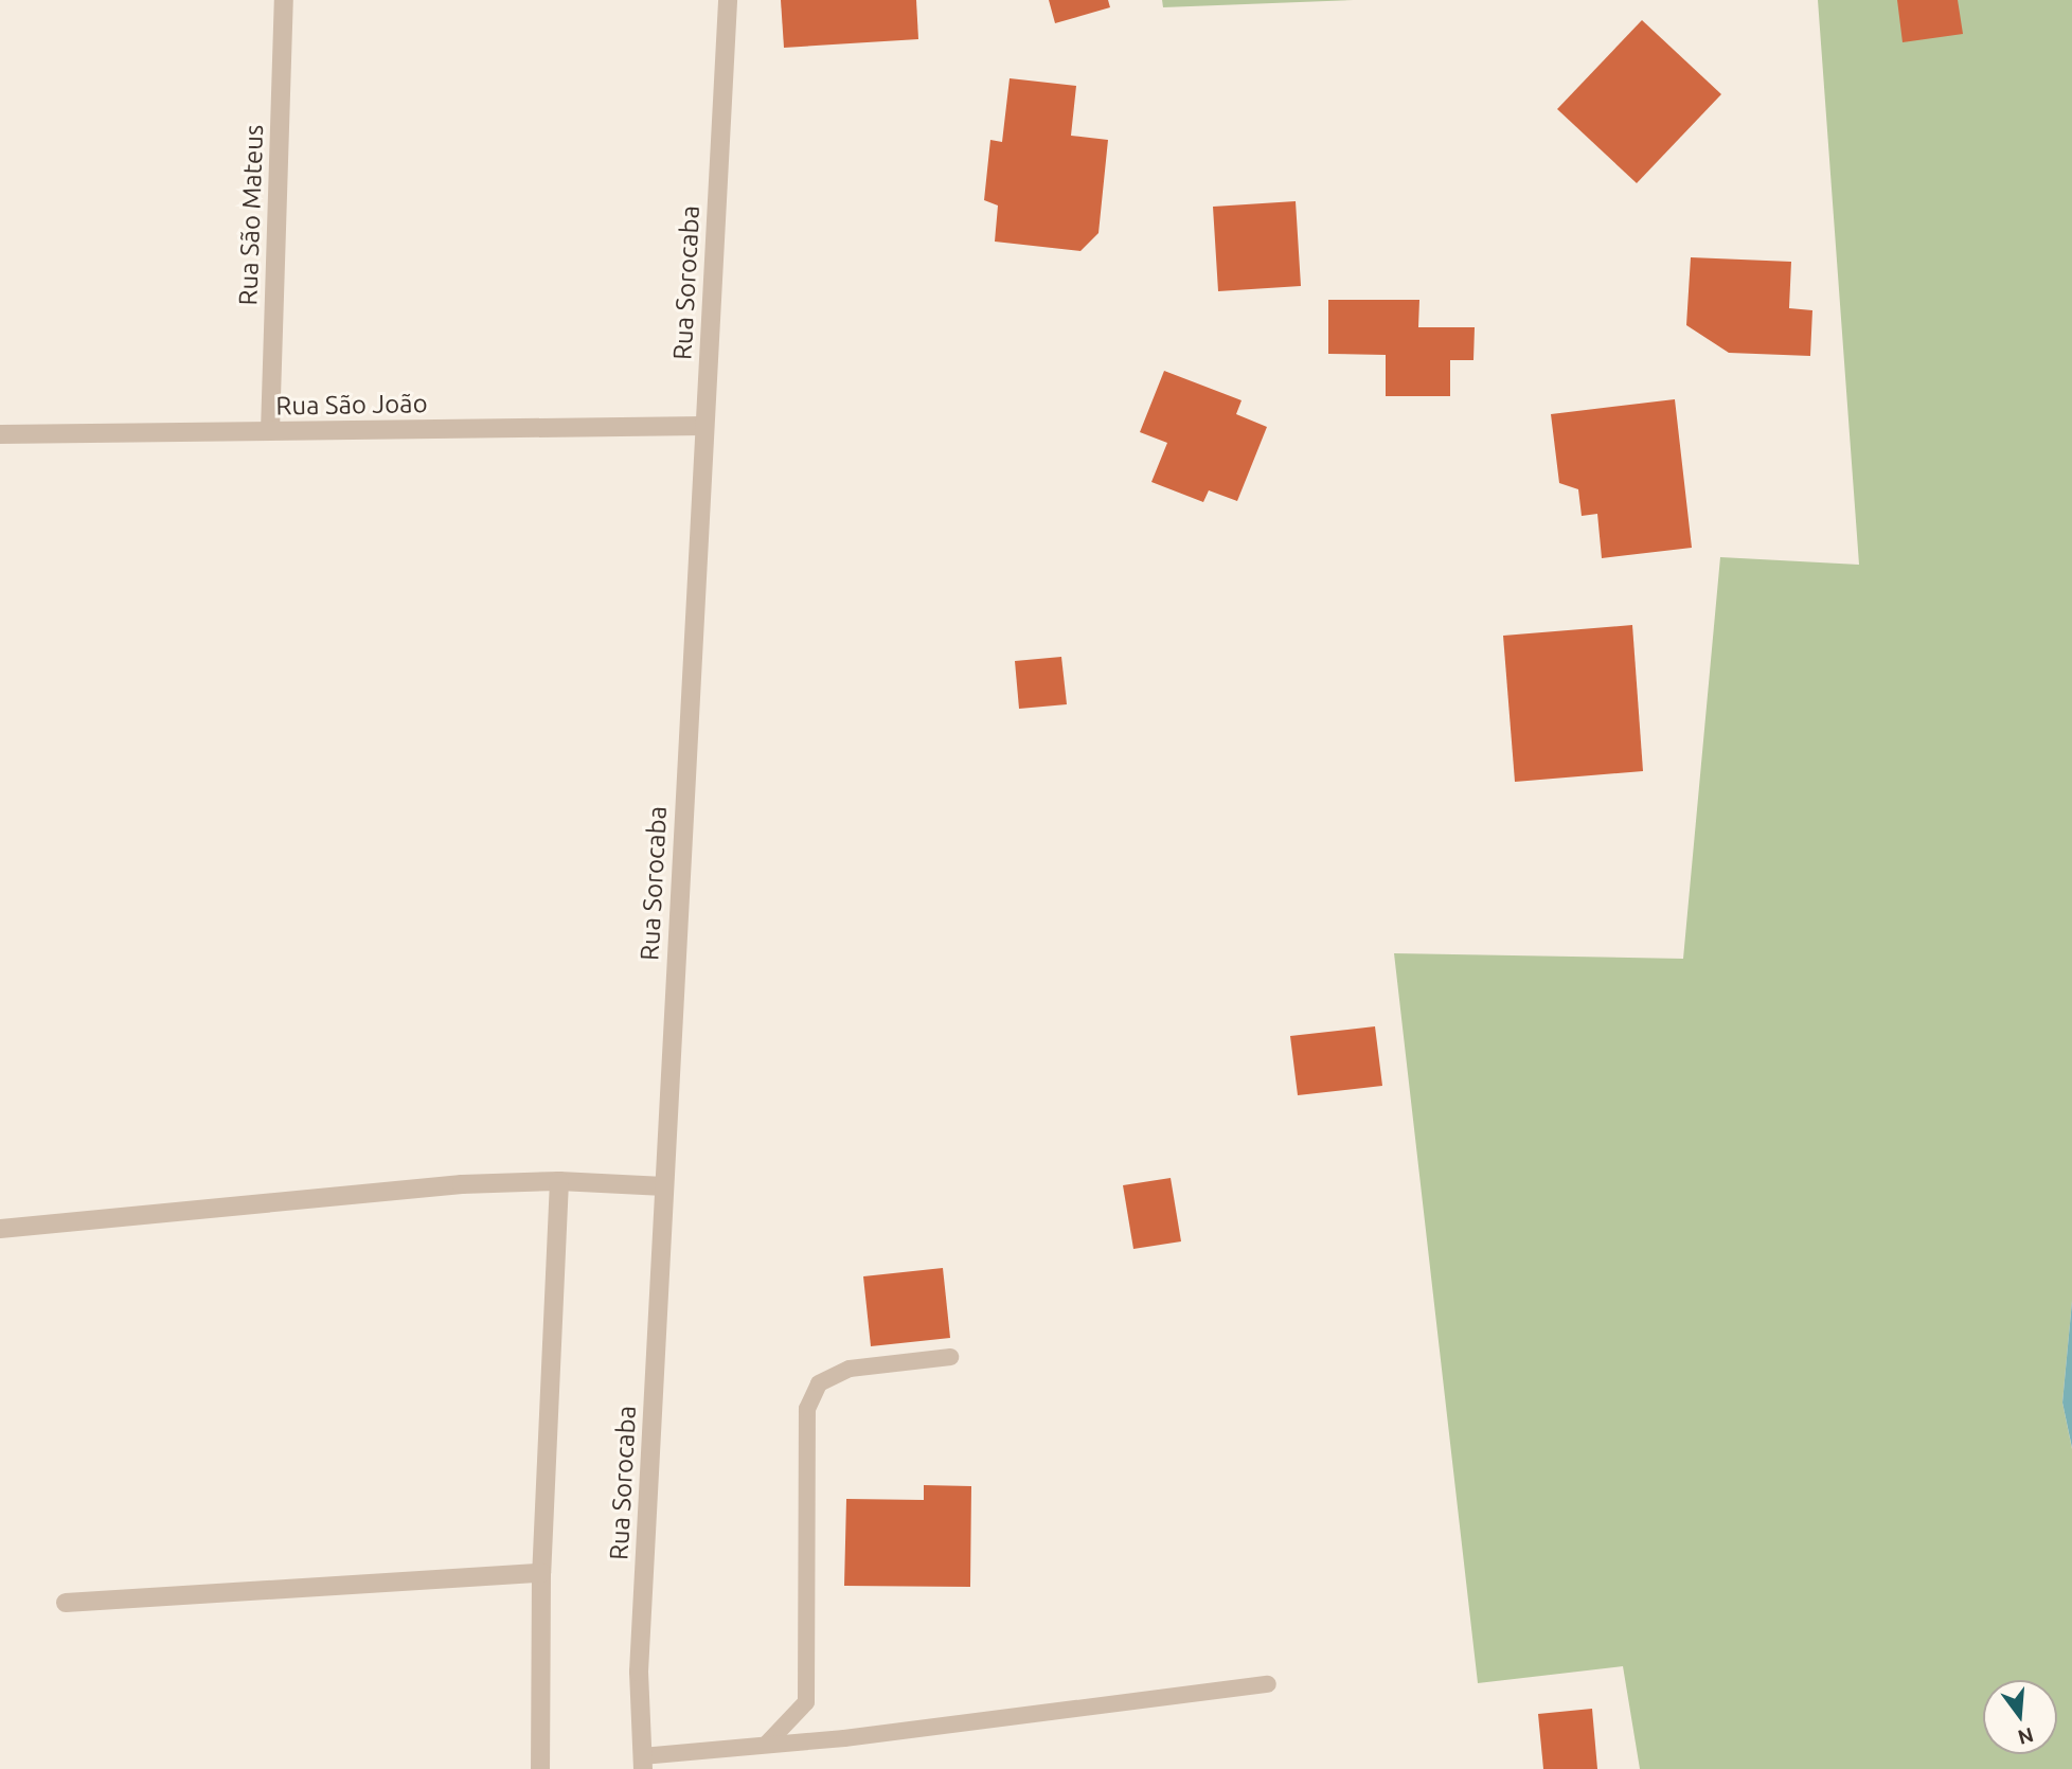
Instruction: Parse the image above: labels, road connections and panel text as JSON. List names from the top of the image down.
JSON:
{
  "streets": {
    "street": ["Rua São Mateus", "Rua Sorocaba", "Rua São João"]
  },
  "crossings": [
    ["Rua São Mateus", "Rua São João"],
    ["Rua Sorocaba", "Rua São João"]
  ],
  "north": "bottom"
}
